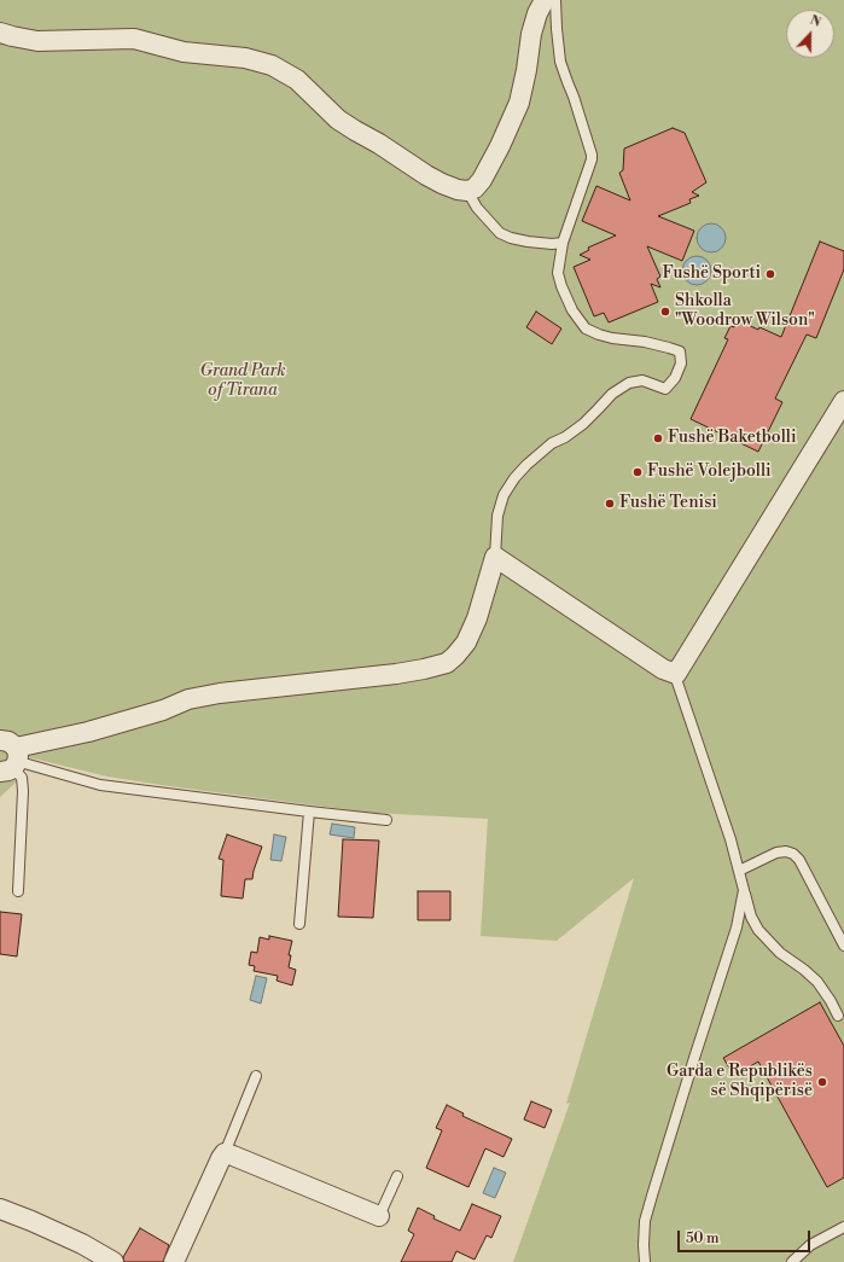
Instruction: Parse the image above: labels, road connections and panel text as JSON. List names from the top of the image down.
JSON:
{
  "parks": ["Grand Park of Tirana"],
  "places": [
    "Fushë Sporti",
    "Shkolla \"Woodrow Wilson\"",
    "Fushë Baketbolli",
    "Fushë Volejbolli",
    "Fushë Tenisi",
    "Garda e Republikës së Shqipërisë"
  ],
  "scale_bar": "50 m",
  "north": "top"
}
